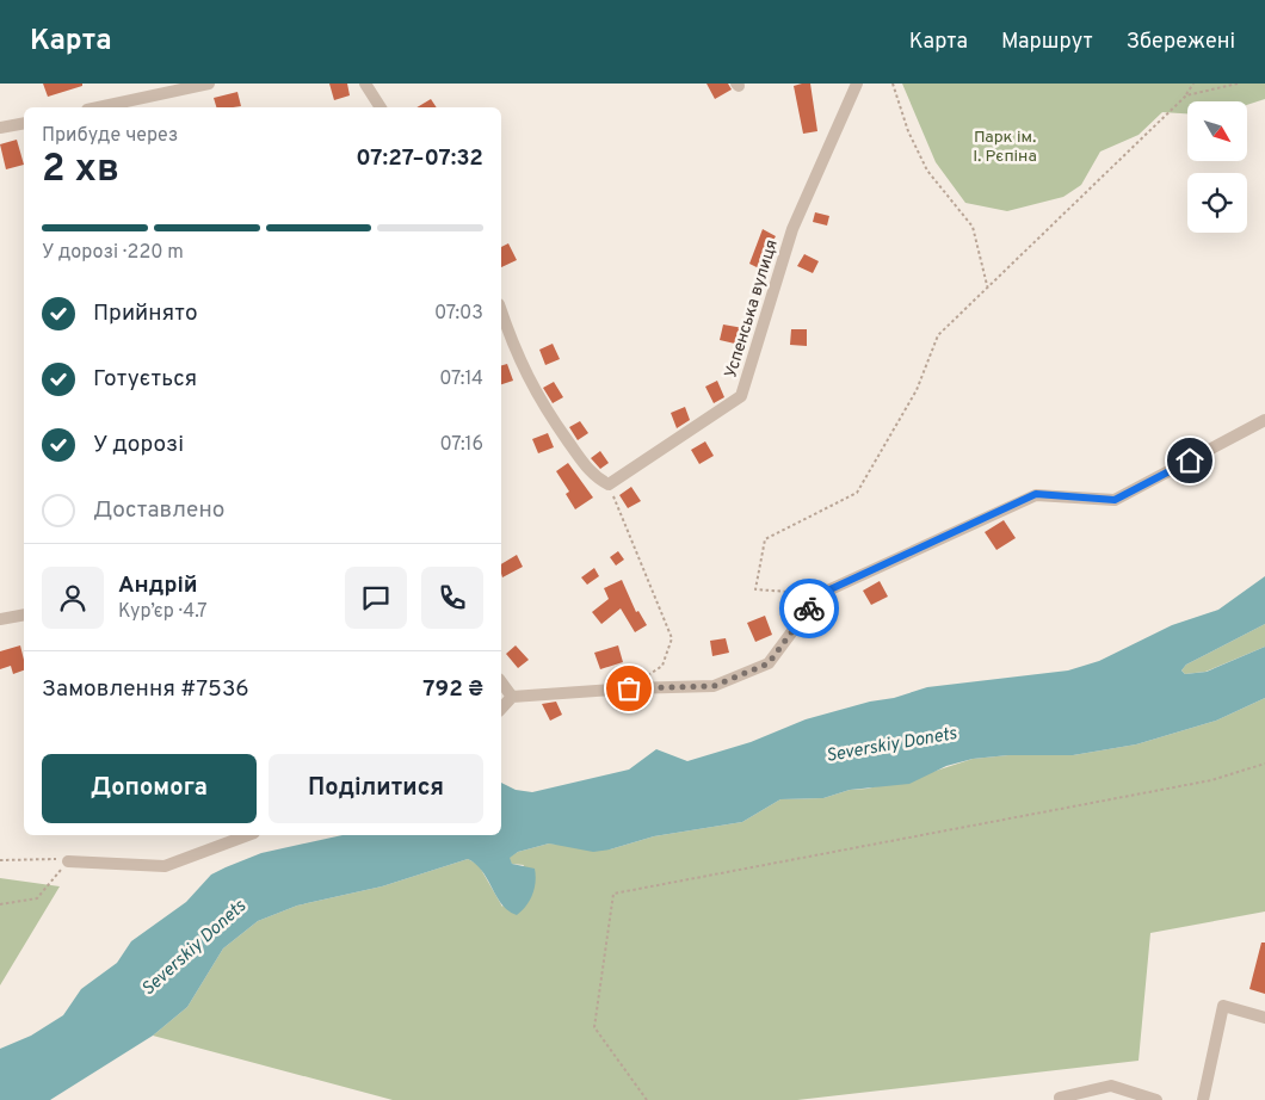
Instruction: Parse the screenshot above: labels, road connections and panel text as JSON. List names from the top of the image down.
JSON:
{
  "streets": {
    "street": ["Успенська вулиця"]
  },
  "water": ["Severskiy Donets"],
  "parks": ["Парк ім. І. Рєпіна"],
  "north": "bottom right",
  "page": {
    "header": "Карта",
    "nav": ["Карта", "Маршрут", "Збережені"],
    "heading": ["2 хв", "Прибуде через", "07:27–07:32"],
    "panel": [
      "Андрій",
      "Кур’єр · 4.7",
      "Замовлення #7536",
      "792 ₴"
    ],
    "bar": "У дорозі · 220 m",
    "list": [
      ["Прийнято", "07:03"],
      ["Готується", "07:14"],
      ["У дорозі", "07:16"],
      "Доставлено"
    ],
    "buttons": ["Допомога", "Поділитися"]
  }
}
